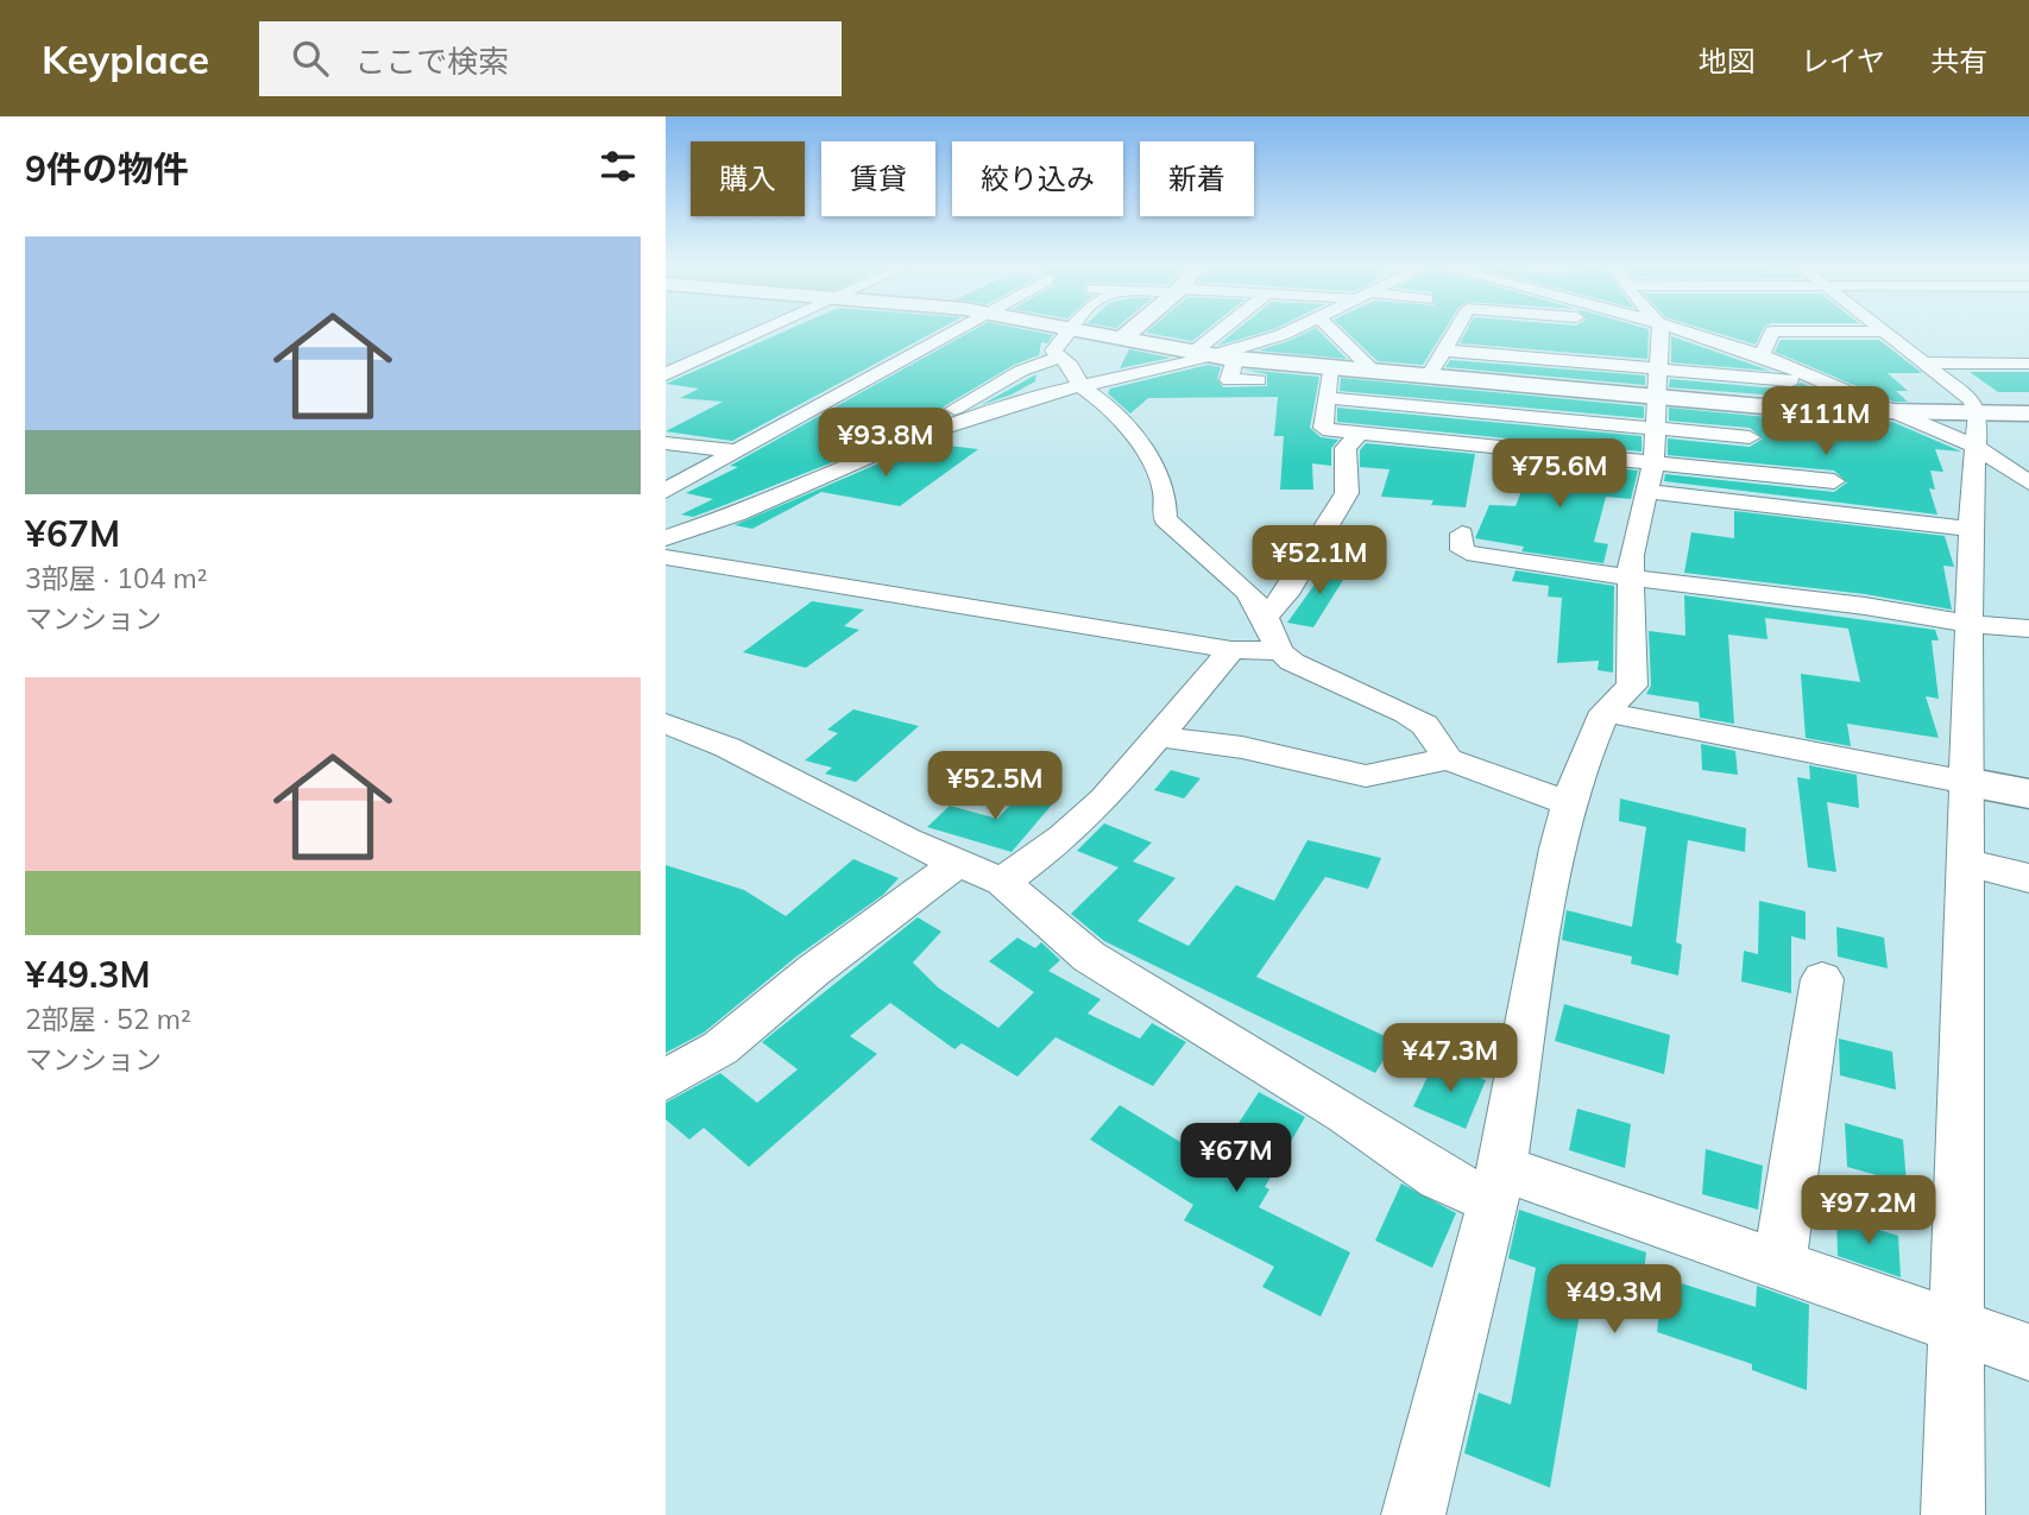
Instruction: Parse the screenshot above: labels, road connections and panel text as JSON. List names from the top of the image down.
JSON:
{
  "page": {
    "header": "Keyplace",
    "search": "ここで検索",
    "nav": ["地図", "レイヤ", "共有"],
    "heading": "9件の物件",
    "chip": [
      "購入",
      "賃貸",
      "絞り込み",
      "新着"
    ],
    "list": [
      {
        "name": "¥67M",
        "note": "3部屋 · 104 m² · マンション"
      },
      {
        "name": "¥49.3M",
        "note": "2部屋 · 52 m² · マンション"
      }
    ],
    "price": [
      "¥111M",
      "¥93.8M",
      "¥75.6M",
      "¥52.1M",
      "¥52.5M",
      "¥47.3M",
      "¥67M",
      "¥97.2M",
      "¥49.3M"
    ]
  }
}
